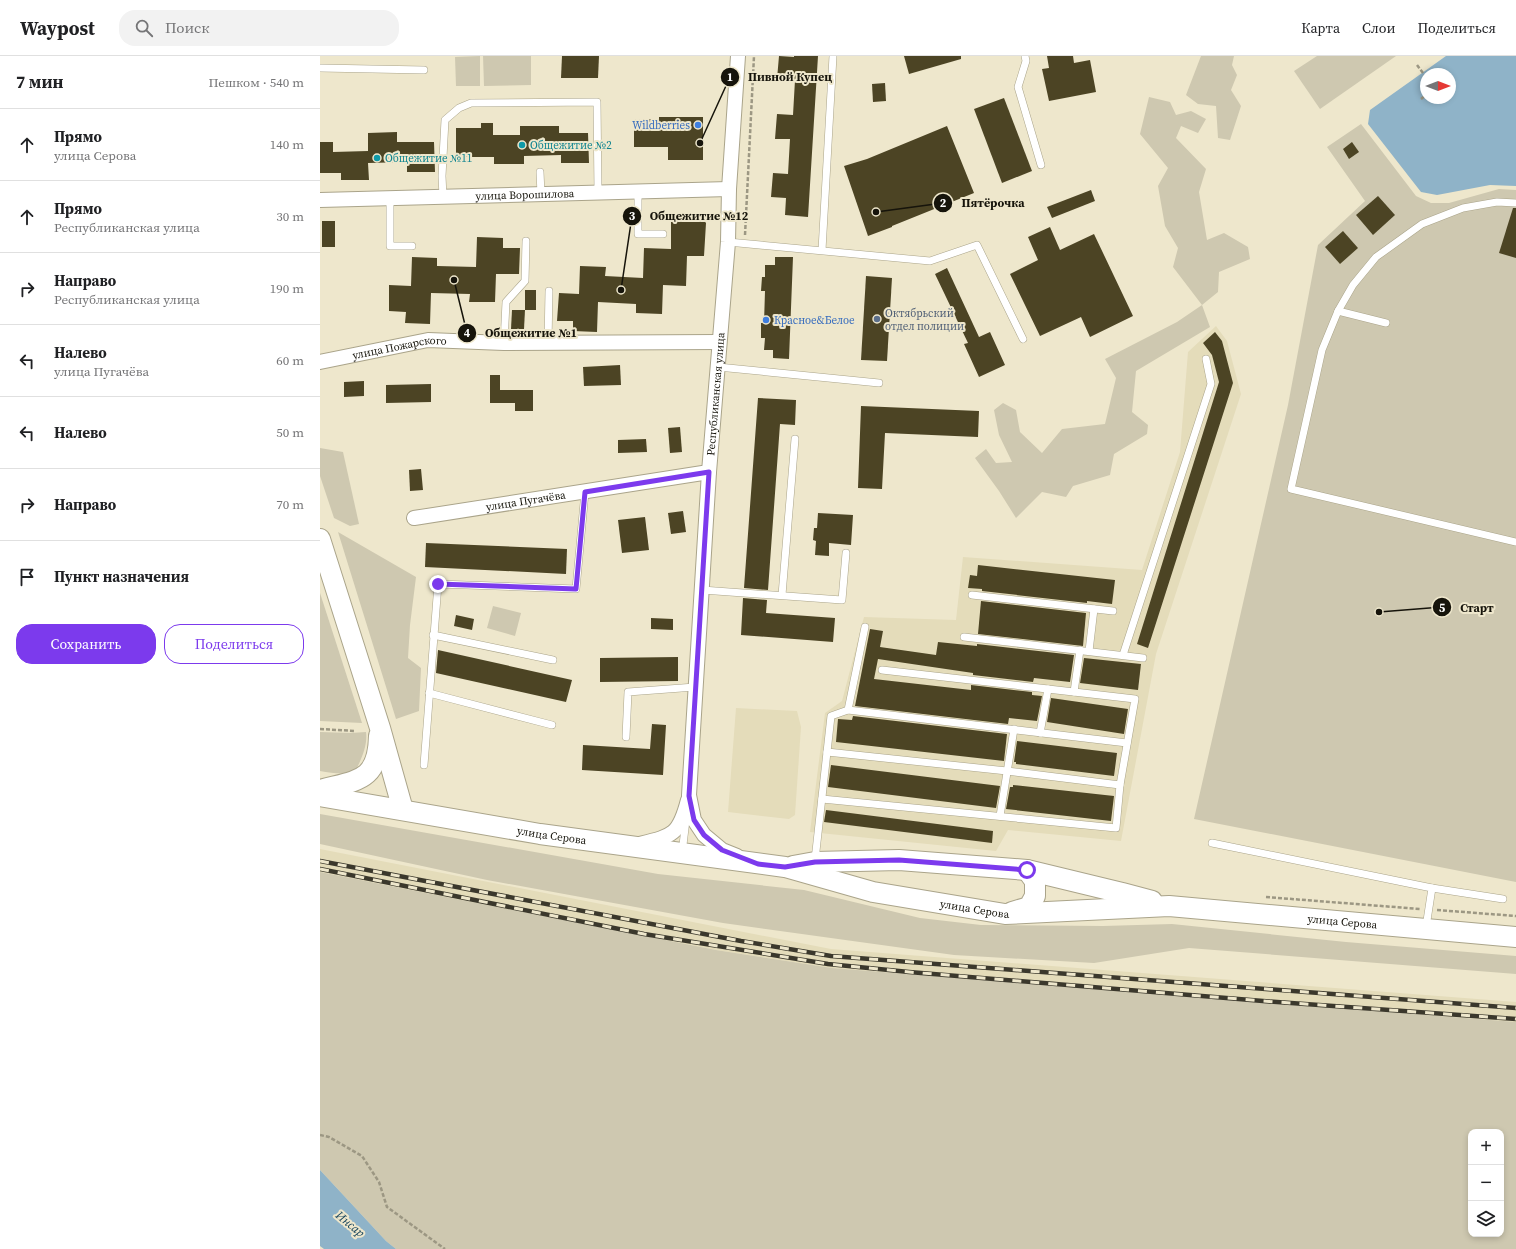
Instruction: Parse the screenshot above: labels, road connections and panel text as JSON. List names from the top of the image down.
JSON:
{
  "streets": {
    "street": [
      "улица Ворошилова",
      "улица Пожарского",
      "Республиканская улица",
      "улица Пугачёва",
      "улица Серова"
    ]
  },
  "crossings": [
    ["улица Ворошилова", "Республиканская улица"],
    ["улица Пожарского", "Республиканская улица"],
    ["Республиканская улица", "улица Пугачёва"],
    ["Республиканская улица", "улица Серова"]
  ],
  "water": ["Инсар"],
  "places": [
    "Wildberries",
    "Пивной Купец",
    "Общежитие №2",
    "Общежитие №11",
    "Пятёрочка",
    "Общежитие №1",
    "Общежитие №12",
    "Октябрьский отдел полиции",
    "Красное&Белое",
    "Старт"
  ],
  "north": "right",
  "page": {
    "header": "Waypost",
    "search": "Поиск",
    "nav": ["Карта", "Слои", "Поделиться"],
    "heading": ["7 мин", "Пешком · 540 m"],
    "list": [
      ["Прямо", "улица Серова", "140 m"],
      ["Прямо", "Республиканская улица", "30 m"],
      ["Направо", "Республиканская улица", "190 m"],
      ["Налево", "улица Пугачёва", "60 m"],
      ["Налево", "50 m"],
      ["Направо", "70 m"],
      "Пункт назначения"
    ],
    "buttons": ["Сохранить", "Поделиться"],
    "map_buttons": ["+", "−"]
  }
}
